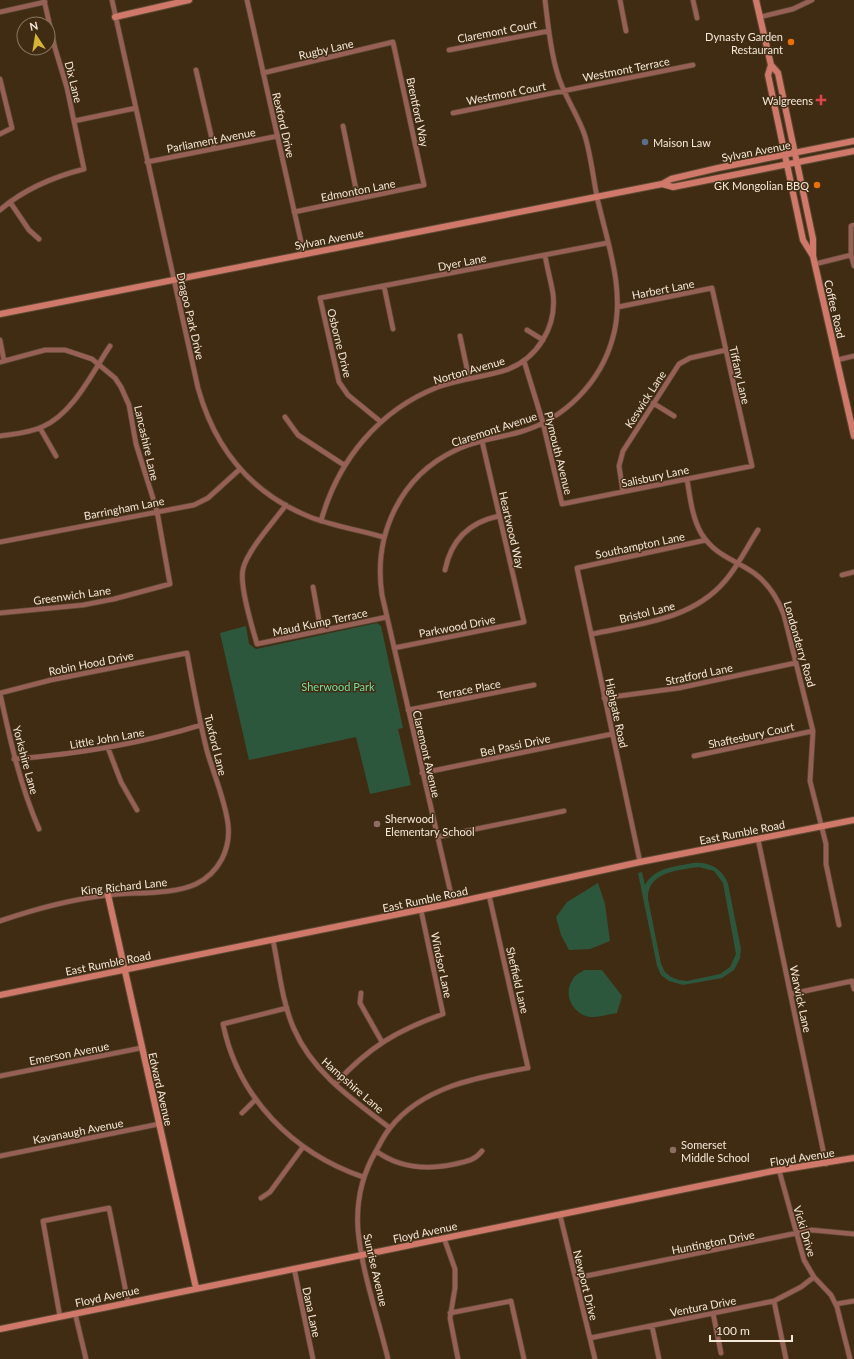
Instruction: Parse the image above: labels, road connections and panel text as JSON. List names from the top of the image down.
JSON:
{
  "streets": {
    "street": [
      "Claremont Court",
      "Rugby Lane",
      "Westmont Terrace",
      "Dix Lane",
      "Westmont Court",
      "Brentford Way",
      "Rexford Drive",
      "Parliament Avenue",
      "Sylvan Avenue",
      "Edmonton Lane",
      "Dyer Lane",
      "Harbert Lane",
      "Coffee Road",
      "Dragoo Park Drive",
      "Osborne Drive",
      "Norton Avenue",
      "Tiffany Lane",
      "Keswick Lane",
      "Claremont Avenue",
      "Lancashire Lane",
      "Plymouth Avenue",
      "Salisbury Lane",
      "Barringham Lane",
      "Heartwood Way",
      "Southampton Lane",
      "Greenwich Lane",
      "Bristol Lane",
      "Maud Kump Terrace",
      "Parkwood Drive",
      "Londonderry Road",
      "Robin Hood Drive",
      "Stratford Lane",
      "Terrace Place",
      "Highgate Road",
      "Shaftesbury Court",
      "Little John Lane",
      "Tuxford Lane",
      "Bel Passi Drive",
      "Yorkshire Lane",
      "East Rumble Road",
      "King Richard Lane",
      "Windsor Lane",
      "Sheffield Lane",
      "Warwick Lane",
      "Emerson Avenue",
      "Hampshire Lane",
      "Edward Avenue",
      "Kavanaugh Avenue",
      "Floyd Avenue",
      "Vicki Drive",
      "Huntington Drive",
      "Sunrise Avenue",
      "Newport Drive",
      "Ventura Drive",
      "Dana Lane"
    ]
  },
  "crossings": [
    ["Claremont Court", "Claremont Avenue"],
    ["Rugby Lane", "Brentford Way"],
    ["Rugby Lane", "Rexford Drive"],
    ["Westmont Terrace", "Westmont Court"],
    ["Westmont Terrace", "Claremont Avenue"],
    ["Westmont Court", "Claremont Avenue"],
    ["Brentford Way", "Edmonton Lane"],
    ["Rexford Drive", "Parliament Avenue"],
    ["Rexford Drive", "Sylvan Avenue"],
    ["Rexford Drive", "Edmonton Lane"],
    ["Parliament Avenue", "Dragoo Park Drive"],
    ["Sylvan Avenue", "Coffee Road"],
    ["Sylvan Avenue", "Dragoo Park Drive"],
    ["Sylvan Avenue", "Claremont Avenue"],
    ["Dyer Lane", "Osborne Drive"],
    ["Dyer Lane", "Norton Avenue"],
    ["Dyer Lane", "Claremont Avenue"],
    ["Harbert Lane", "Tiffany Lane"],
    ["Harbert Lane", "Claremont Avenue"],
    ["Dragoo Park Drive", "Norton Avenue"],
    ["Dragoo Park Drive", "Claremont Avenue"],
    ["Dragoo Park Drive", "Barringham Lane"],
    ["Dragoo Park Drive", "Maud Kump Terrace"],
    ["Osborne Drive", "Norton Avenue"],
    ["Norton Avenue", "Plymouth Avenue"],
    ["Tiffany Lane", "Keswick Lane"],
    ["Tiffany Lane", "Salisbury Lane"],
    ["Keswick Lane", "Salisbury Lane"],
    ["Claremont Avenue", "Plymouth Avenue"],
    ["Claremont Avenue", "Heartwood Way"],
    ["Claremont Avenue", "Maud Kump Terrace"],
    ["Claremont Avenue", "Parkwood Drive"],
    ["Claremont Avenue", "Terrace Place"],
    ["Claremont Avenue", "Bel Passi Drive"],
    ["Claremont Avenue", "East Rumble Road"],
    ["Lancashire Lane", "Barringham Lane"],
    ["Lancashire Lane", "Greenwich Lane"],
    ["Plymouth Avenue", "Salisbury Lane"],
    ["Salisbury Lane", "Londonderry Road"],
    ["Heartwood Way", "Parkwood Drive"],
    ["Southampton Lane", "Londonderry Road"],
    ["Southampton Lane", "Highgate Road"],
    ["Bristol Lane", "Londonderry Road"],
    ["Bristol Lane", "Highgate Road"],
    ["Londonderry Road", "Stratford Lane"],
    ["Londonderry Road", "Shaftesbury Court"],
    ["Londonderry Road", "East Rumble Road"],
    ["Robin Hood Drive", "Tuxford Lane"],
    ["Robin Hood Drive", "Yorkshire Lane"],
    ["Stratford Lane", "Highgate Road"],
    ["Highgate Road", "Bel Passi Drive"],
    ["Highgate Road", "East Rumble Road"],
    ["Little John Lane", "Tuxford Lane"],
    ["Little John Lane", "Yorkshire Lane"],
    ["Tuxford Lane", "King Richard Lane"],
    ["East Rumble Road", "Windsor Lane"],
    ["East Rumble Road", "Sheffield Lane"],
    ["East Rumble Road", "Warwick Lane"],
    ["East Rumble Road", "Hampshire Lane"],
    ["East Rumble Road", "Edward Avenue"],
    ["King Richard Lane", "Edward Avenue"],
    ["Windsor Lane", "Hampshire Lane"],
    ["Sheffield Lane", "Sunrise Avenue"],
    ["Warwick Lane", "Floyd Avenue"],
    ["Emerson Avenue", "Edward Avenue"],
    ["Hampshire Lane", "Sunrise Avenue"],
    ["Edward Avenue", "Kavanaugh Avenue"],
    ["Edward Avenue", "Floyd Avenue"],
    ["Floyd Avenue", "Vicki Drive"],
    ["Floyd Avenue", "Sunrise Avenue"],
    ["Floyd Avenue", "Newport Drive"],
    ["Floyd Avenue", "Dana Lane"],
    ["Vicki Drive", "Huntington Drive"],
    ["Vicki Drive", "Ventura Drive"],
    ["Huntington Drive", "Newport Drive"],
    ["Newport Drive", "Ventura Drive"]
  ],
  "parks": ["Sherwood Park"],
  "places": {
    "other": [
      "Dynasty Garden Restaurant",
      "Maison Law",
      "GK Mongolian BBQ",
      "Sherwood Elementary School",
      "Somerset Middle School"
    ],
    "health": ["Walgreens"]
  },
  "scale_bar": "100 m",
  "north": "top"
}
